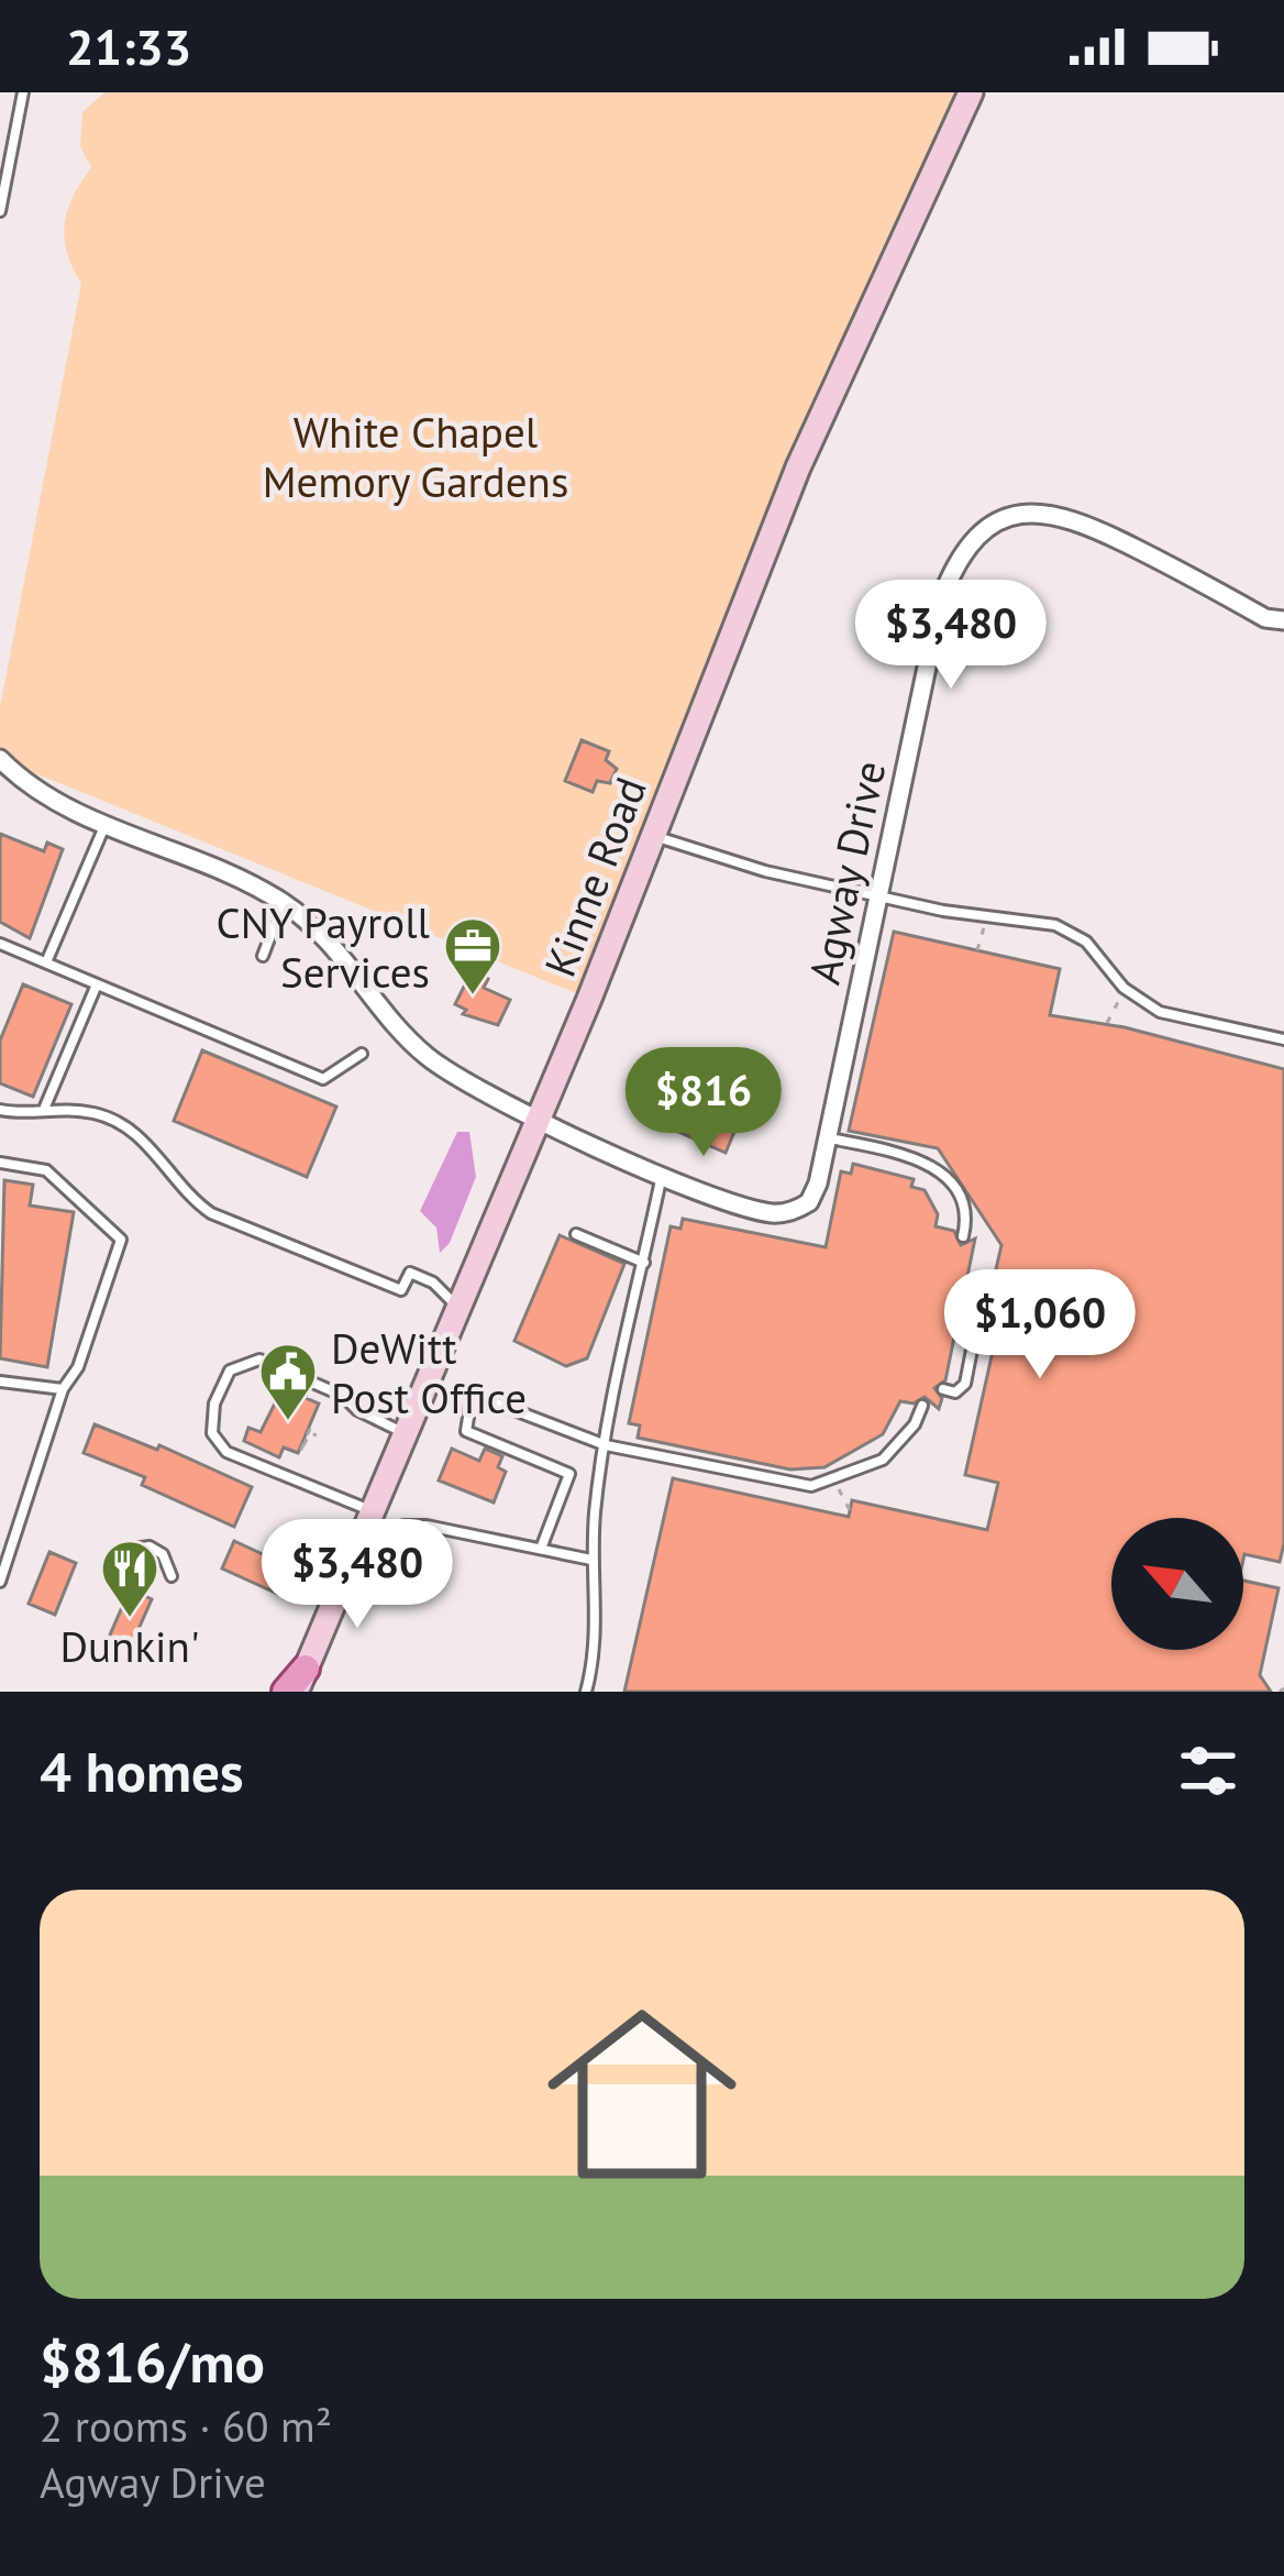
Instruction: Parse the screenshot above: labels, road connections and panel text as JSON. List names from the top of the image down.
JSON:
{
  "streets": {
    "street": ["Agway Drive", "Kinne Road"]
  },
  "crossings": [
    ["Agway Drive", "Kinne Road"]
  ],
  "parks": ["White Chapel Memory Gardens"],
  "places": {
    "office": ["CNY Payroll Services"],
    "public building": ["DeWitt Post Office"],
    "restaurant": ["Dunkin'"]
  },
  "north": "top left",
  "page": {
    "status": "21:33",
    "price": [
      "$3,480",
      "$816",
      "$1,060",
      "$3,480"
    ],
    "heading": "4 homes",
    "list": [
      {
        "name": "$816/mo",
        "note": "2 rooms · 60 m² · Agway Drive"
      }
    ]
  }
}
